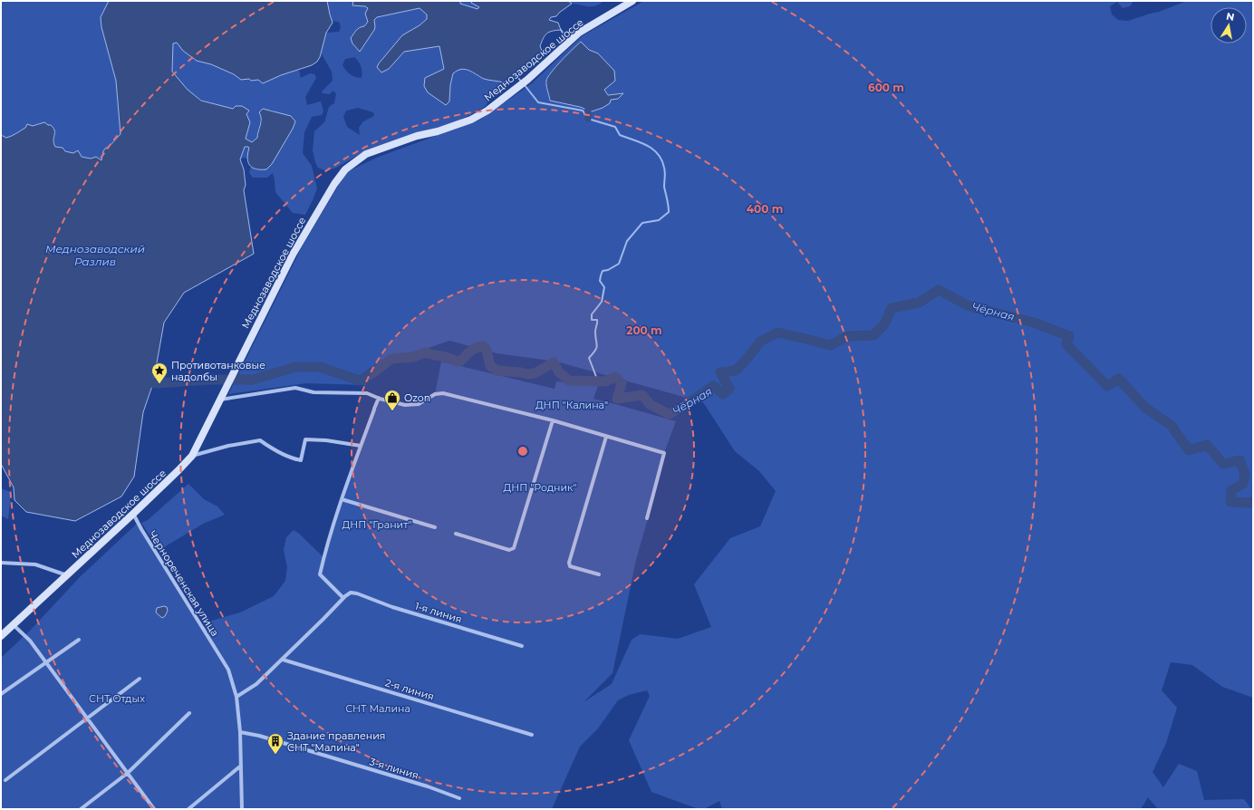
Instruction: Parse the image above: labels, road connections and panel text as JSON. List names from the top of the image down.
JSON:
{
  "streets": {
    "main road": ["Меднозаводское шоссе"],
    "street": [
      "Чернореченская улица",
      "1-я линия",
      "2-я линия",
      "3-я линия"
    ]
  },
  "crossings": [
    ["Меднозаводское шоссе", "Чернореченская улица"],
    ["Чернореченская улица", "3-я линия"]
  ],
  "water": ["Меднозаводский Разлив", "Чёрная"],
  "parks": [
    "ДНП \"Калина\"",
    "ДНП \"Родник\"",
    "ДНП \"Гранит\"",
    "СНТ Отдых",
    "СНТ Малина"
  ],
  "places": {
    "place": ["Противотанковые надолбы"],
    "shop": ["Ozon"],
    "building": ["Здание правления СНТ \"Малина\""]
  },
  "north": "top",
  "rings": ["600 m", "400 m", "200 m"]
}
